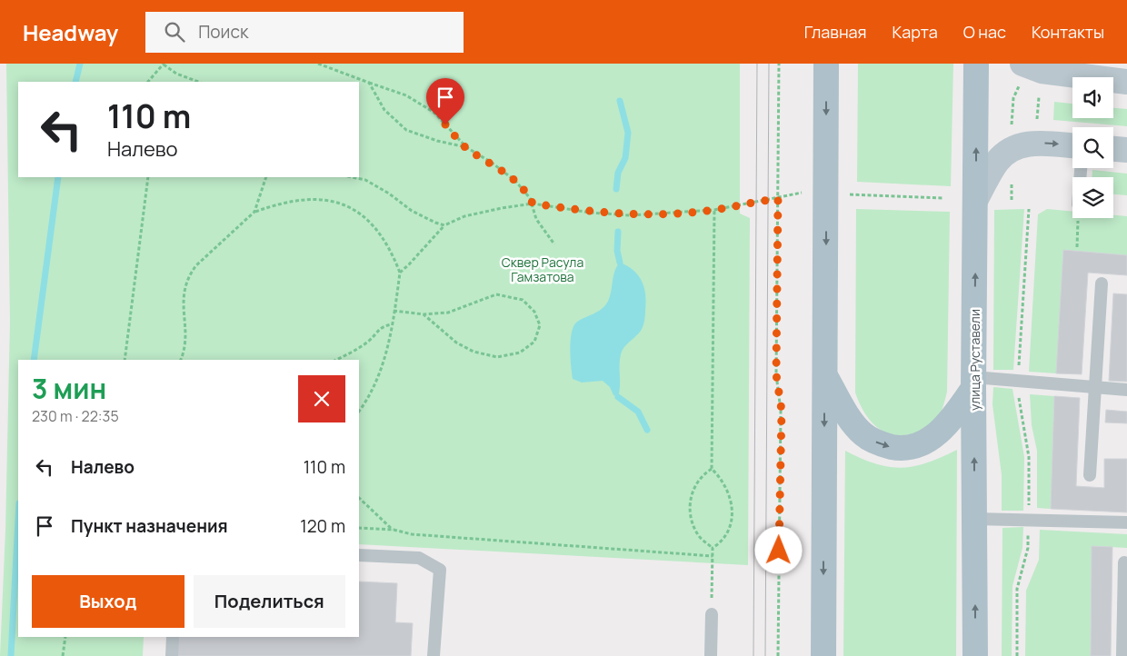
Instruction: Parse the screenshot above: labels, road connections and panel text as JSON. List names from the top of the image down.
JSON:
{
  "streets": {
    "main road": ["улица Руставели"]
  },
  "parks": ["Сквер Расула Гамзатова"],
  "page": {
    "header": "Headway",
    "search": "Поиск",
    "nav": [
      "Главная",
      "Карта",
      "О нас",
      "Контакты"
    ],
    "turn": ["110 m", "Налево"],
    "heading": ["3 мин", "230 m · 22:35"],
    "list": [
      {
        "name": "Налево",
        "value": "110 m"
      },
      {
        "name": "Пункт назначения",
        "value": "120 m"
      }
    ],
    "buttons": ["Выход", "Поделиться"]
  }
}
